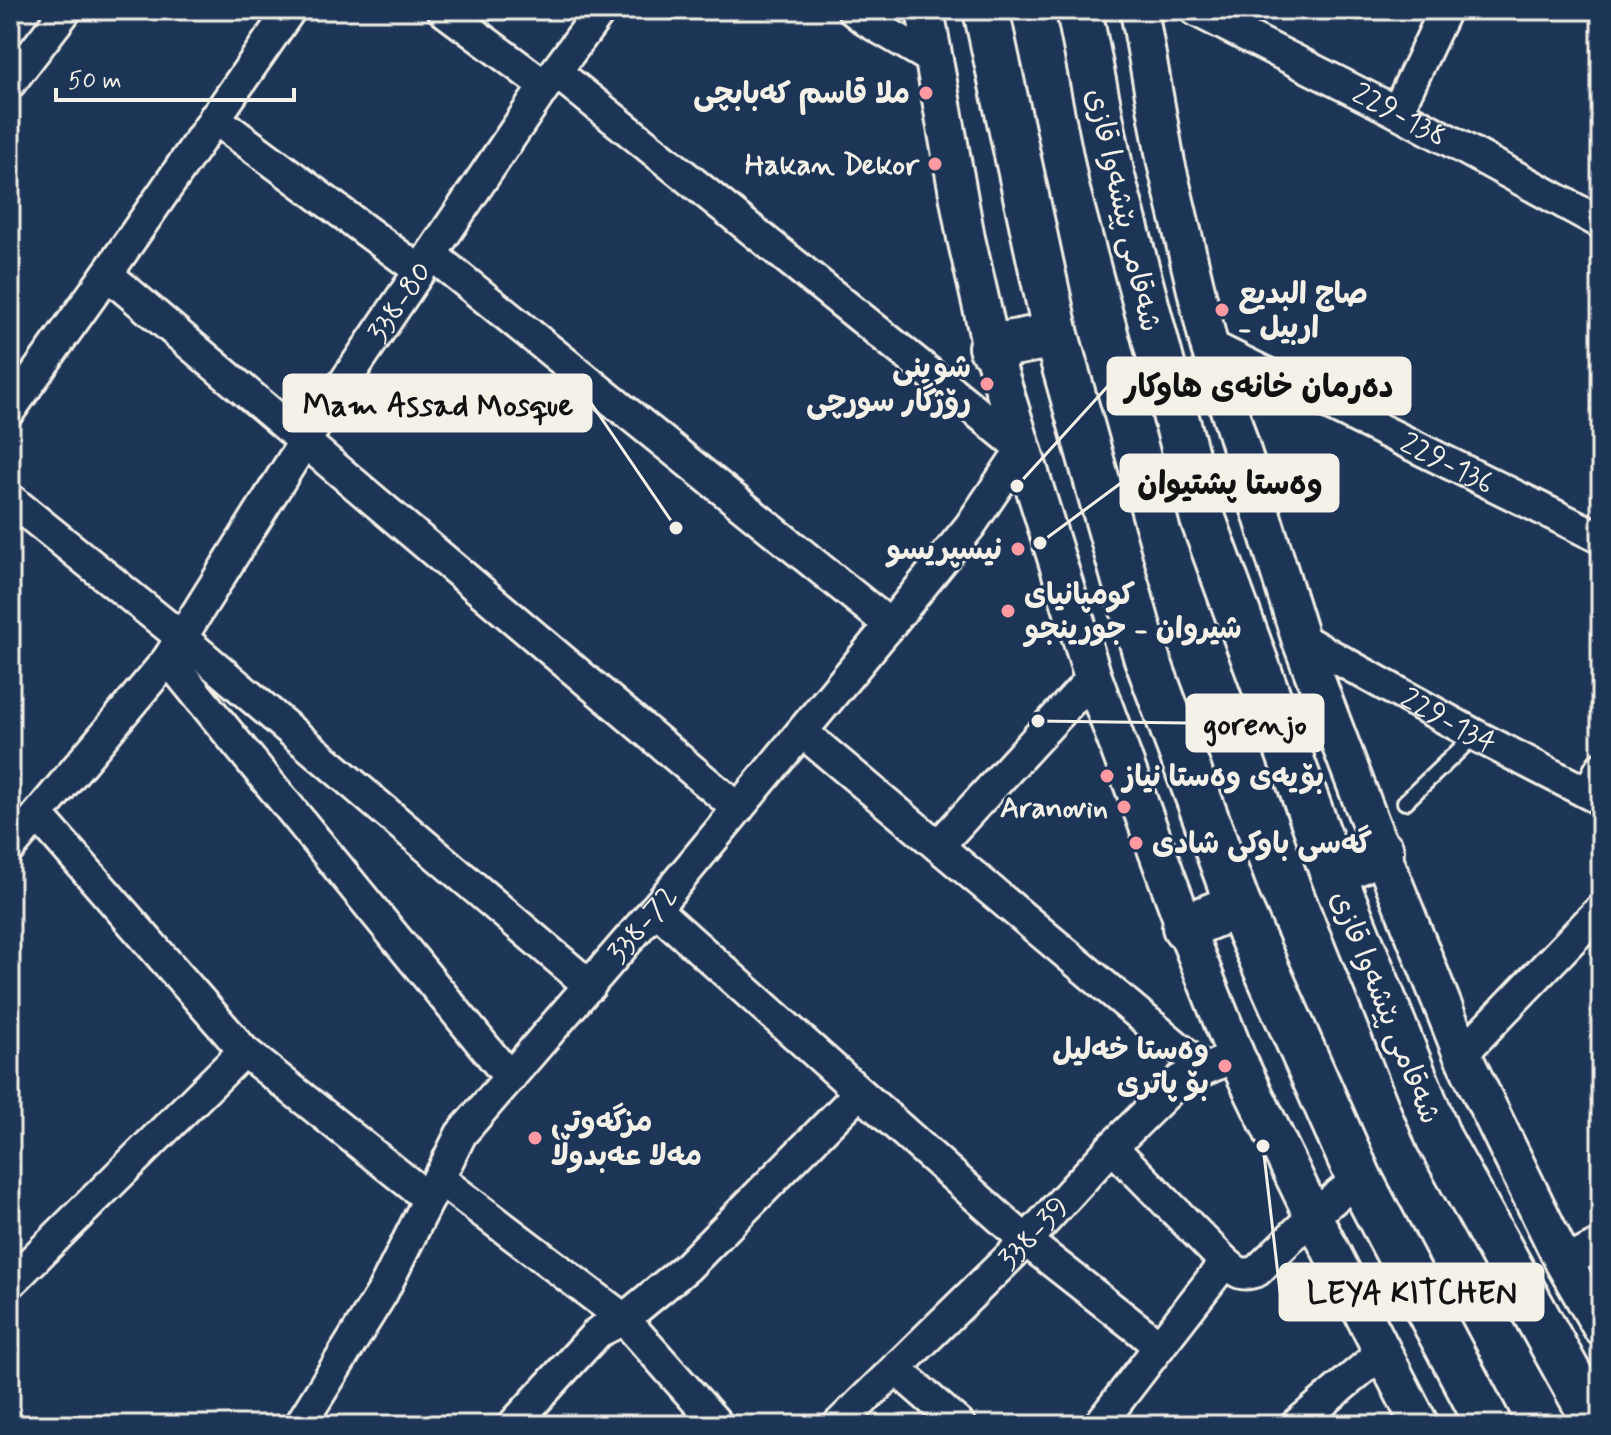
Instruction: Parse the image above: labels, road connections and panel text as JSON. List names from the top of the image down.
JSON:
{
  "streets": {
    "highway": ["شەقامی پێشەوا قازی"],
    "street": [
      "229-138",
      "338-80",
      "229-136",
      "229-134",
      "338-72",
      "338-39"
    ]
  },
  "places": [
    "ملا قاسم کەبابچی",
    "Hakan Dekor",
    "صاج البديع - اربيل",
    "شوينی رۆژگار سورچی",
    "دەرمان خانەی هاوکار",
    "Mam Assad Mosque",
    "وەستا پشتیوان",
    "نيسپريسو",
    "كومپانیای شیروان - جورینجو",
    "gorenjo",
    "بۆیەی وەستا نیاز",
    "Aranovin",
    "گەسی باوکی شادی",
    "وەستا خەلیل بۆ پاتری",
    "مزگەوتی مەلا عەبدوڵا",
    "LEYA KITCHEN"
  ],
  "scale_bar": "50 m"
}
